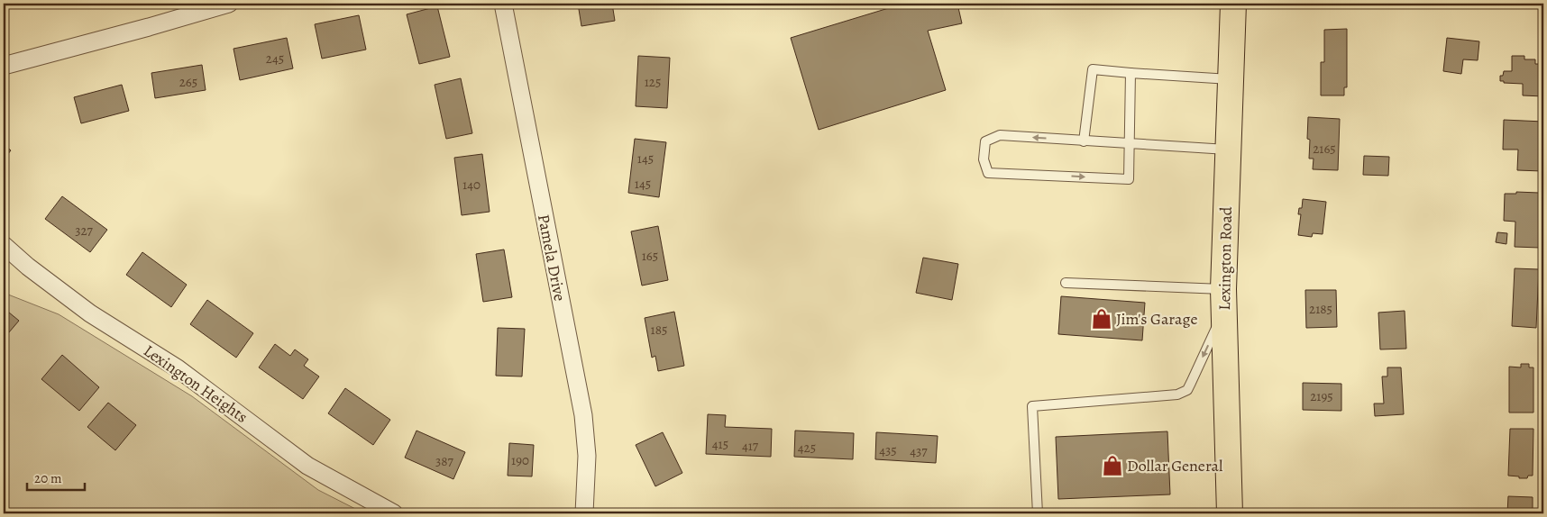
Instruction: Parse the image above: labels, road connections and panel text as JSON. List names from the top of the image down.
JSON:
{
  "streets": {
    "highway": ["Lexington Road"],
    "street": ["Pamela Drive", "Lexington Heights"]
  },
  "places": {
    "shop": ["Jim's Garage", "Dollar General"]
  },
  "house_numbers": [
    "245",
    "265",
    "125",
    "2165",
    "145",
    "145",
    "140",
    "327",
    "165",
    "2185",
    "185",
    "2195",
    "415",
    "417",
    "425",
    "435",
    "437",
    "190",
    "387"
  ],
  "scale_bar": "20 m"
}
